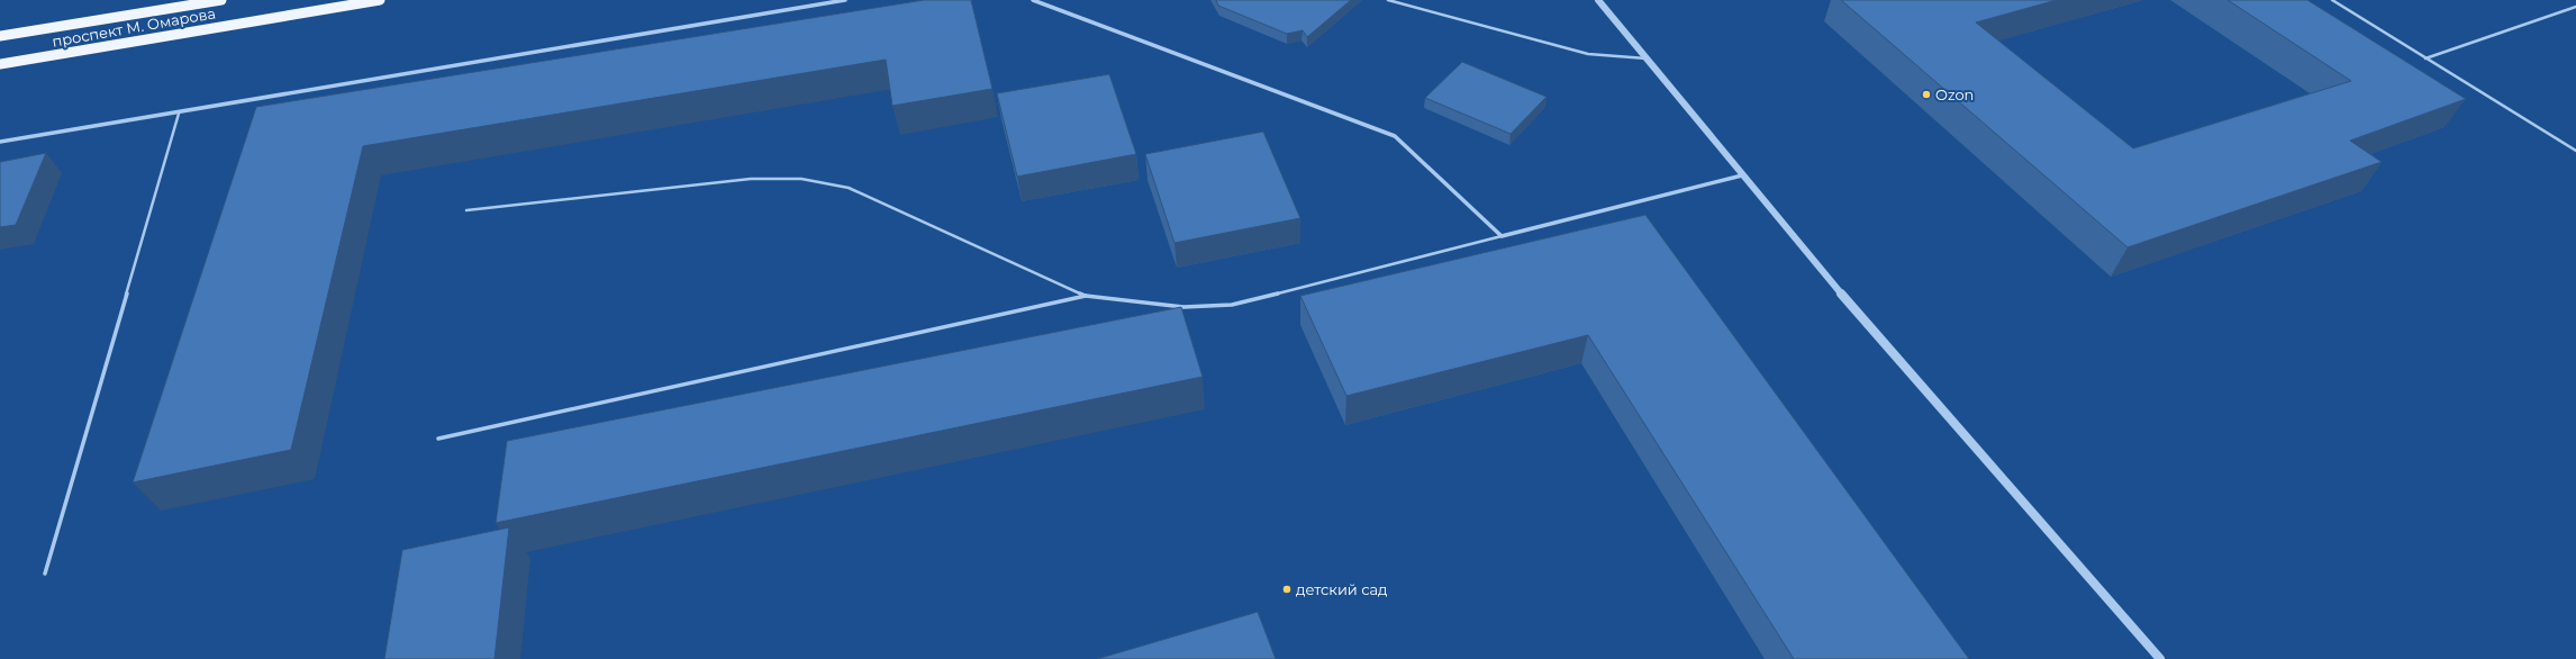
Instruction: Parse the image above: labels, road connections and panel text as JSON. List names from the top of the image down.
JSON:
{
  "streets": {
    "main road": ["проспект М. Омарова"]
  },
  "places": ["Ozon", "детский сад"]
}
